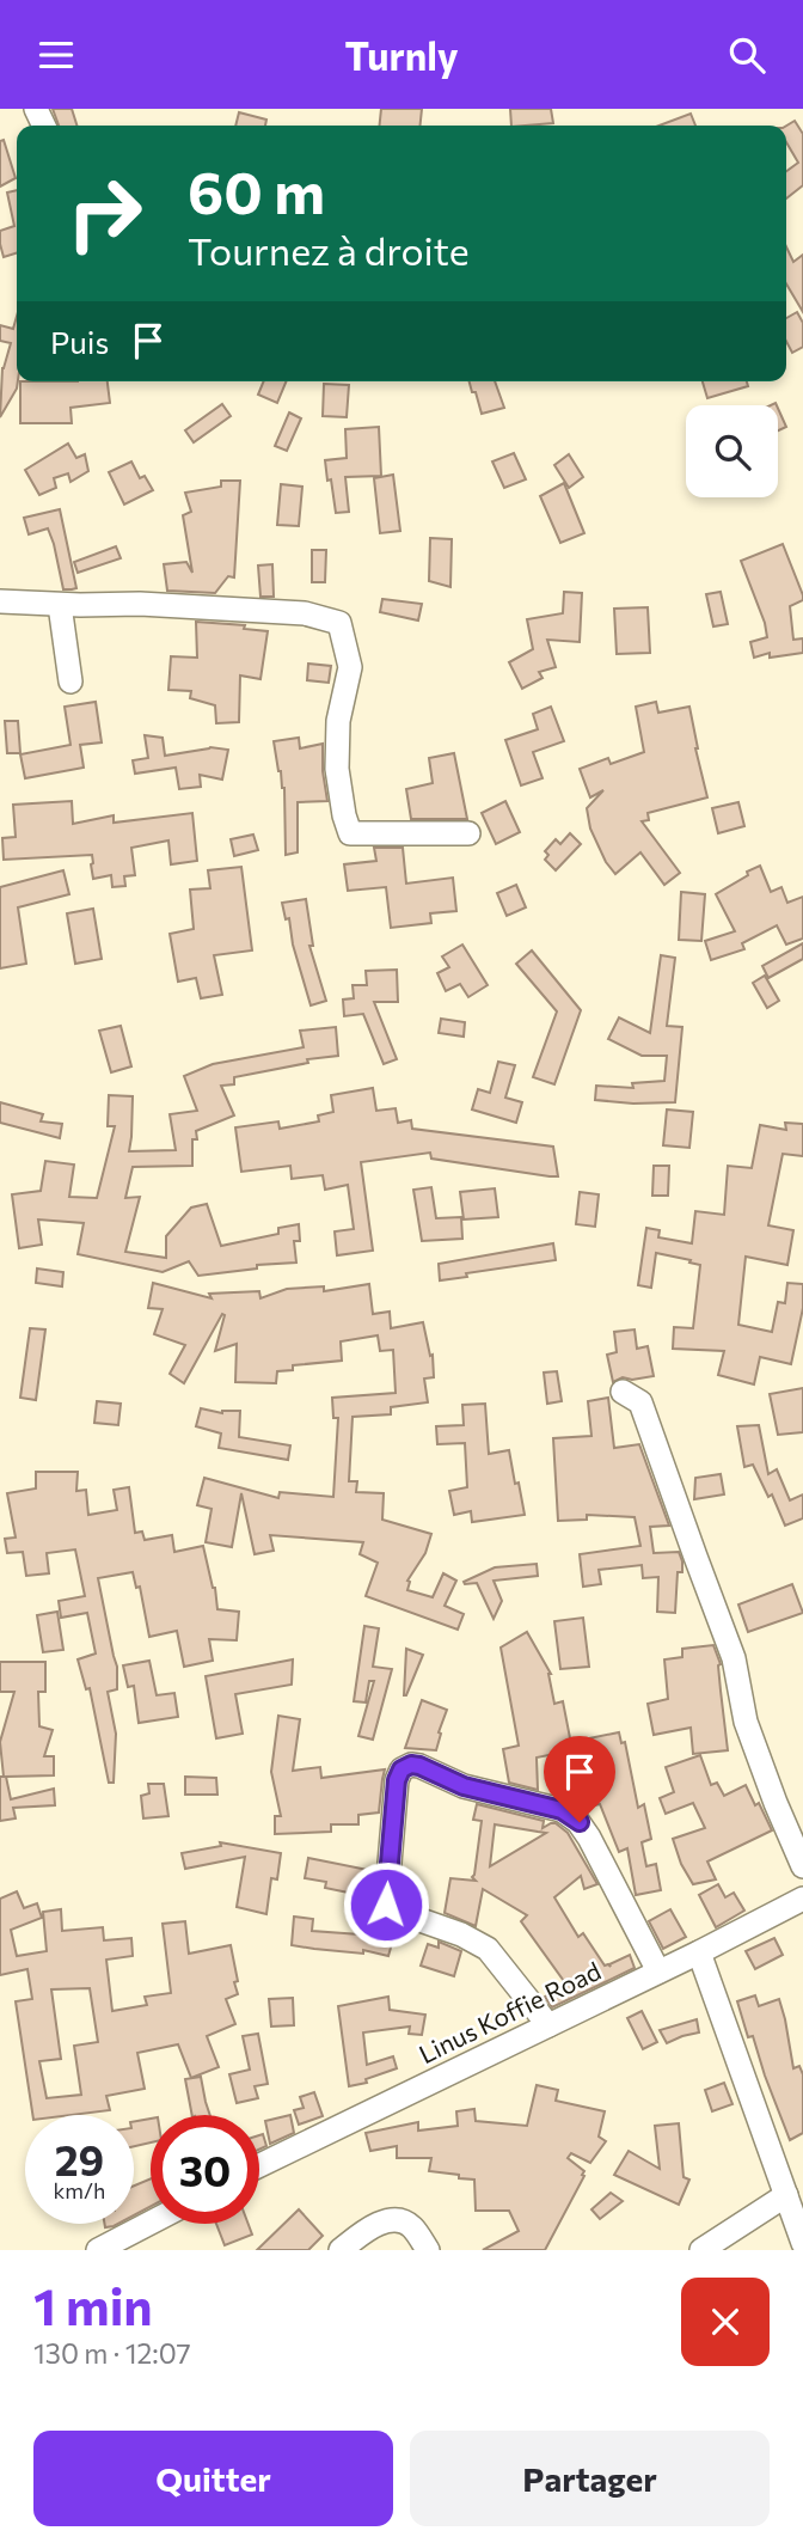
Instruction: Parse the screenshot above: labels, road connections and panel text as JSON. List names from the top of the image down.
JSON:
{
  "streets": {
    "street": ["Linus Koffie Road"]
  },
  "page": {
    "header": "Turnly",
    "turn": ["60 m", "Tournez à droite"],
    "then": "Puis",
    "speed": "29 km/h",
    "limit": "30",
    "heading": ["1 min", "130 m · 12:07"],
    "buttons": ["Quitter", "Partager"]
  }
}
